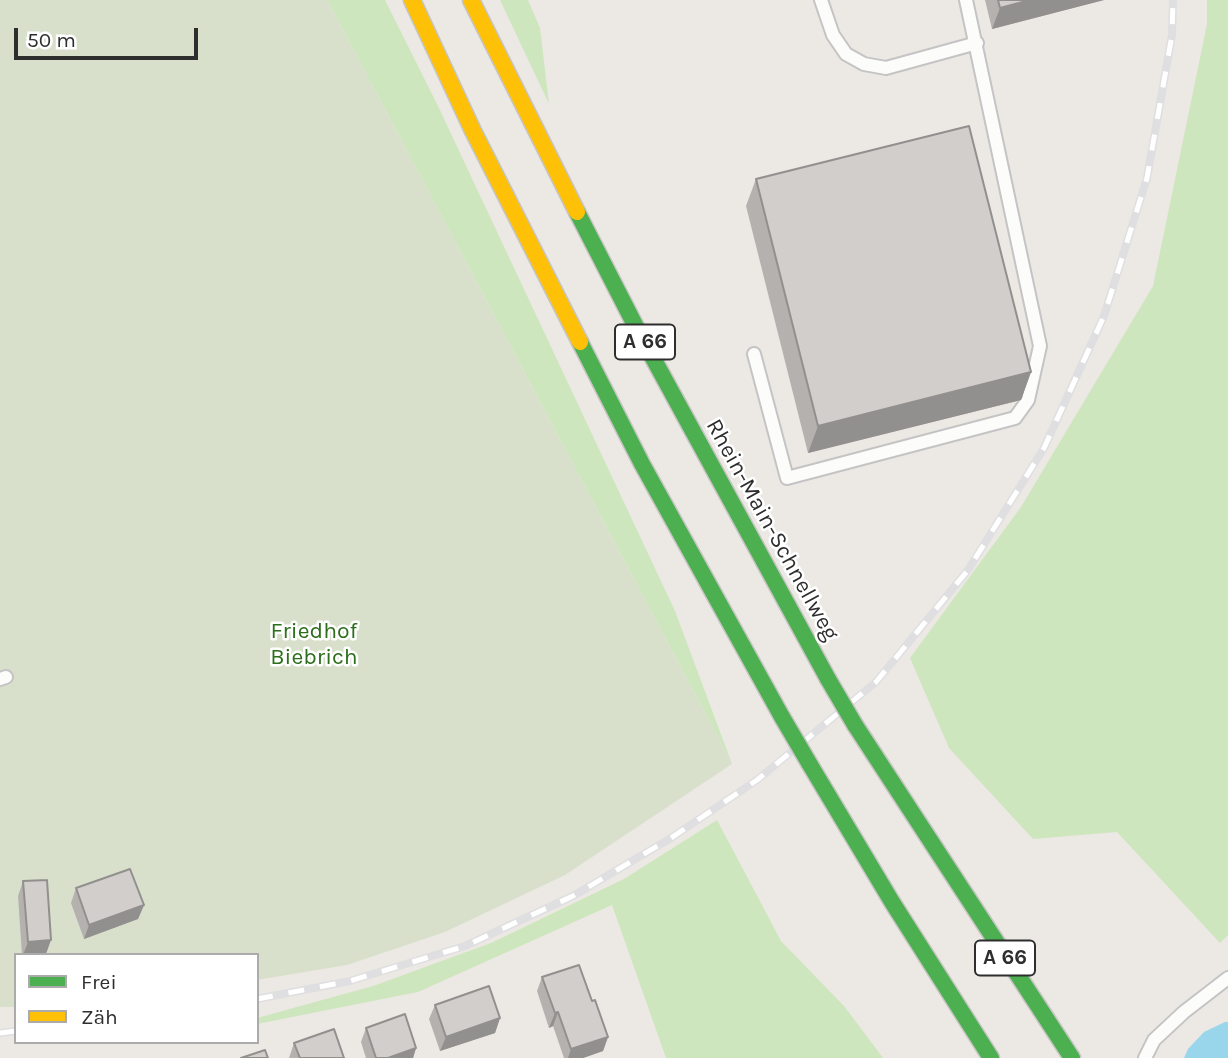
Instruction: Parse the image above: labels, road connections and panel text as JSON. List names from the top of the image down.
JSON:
{
  "streets": {
    "highway": ["A 66", "Rhein-Main-Schnellweg"]
  },
  "parks": ["Friedhof Biebrich"],
  "legend": ["Frei", "Zäh"],
  "scale_bar": "50 m"
}
